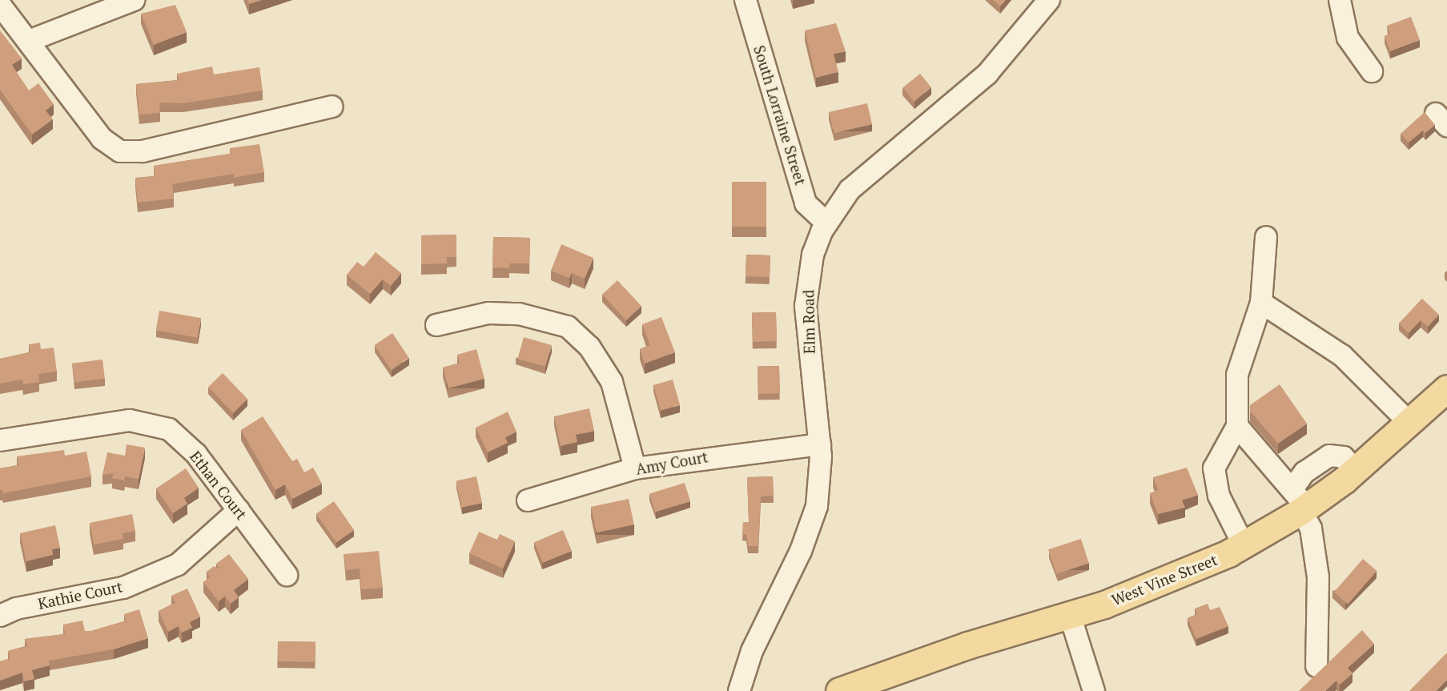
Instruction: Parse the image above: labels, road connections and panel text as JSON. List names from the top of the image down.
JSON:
{
  "streets": {
    "main road": ["West Vine Street"],
    "street": [
      "South Lorraine Street",
      "Elm Road",
      "Amy Court",
      "Ethan Court",
      "Kathie Court"
    ]
  },
  "crossings": [
    ["South Lorraine Street", "Elm Road"],
    ["Elm Road", "Amy Court"],
    ["Ethan Court", "Kathie Court"]
  ]
}
